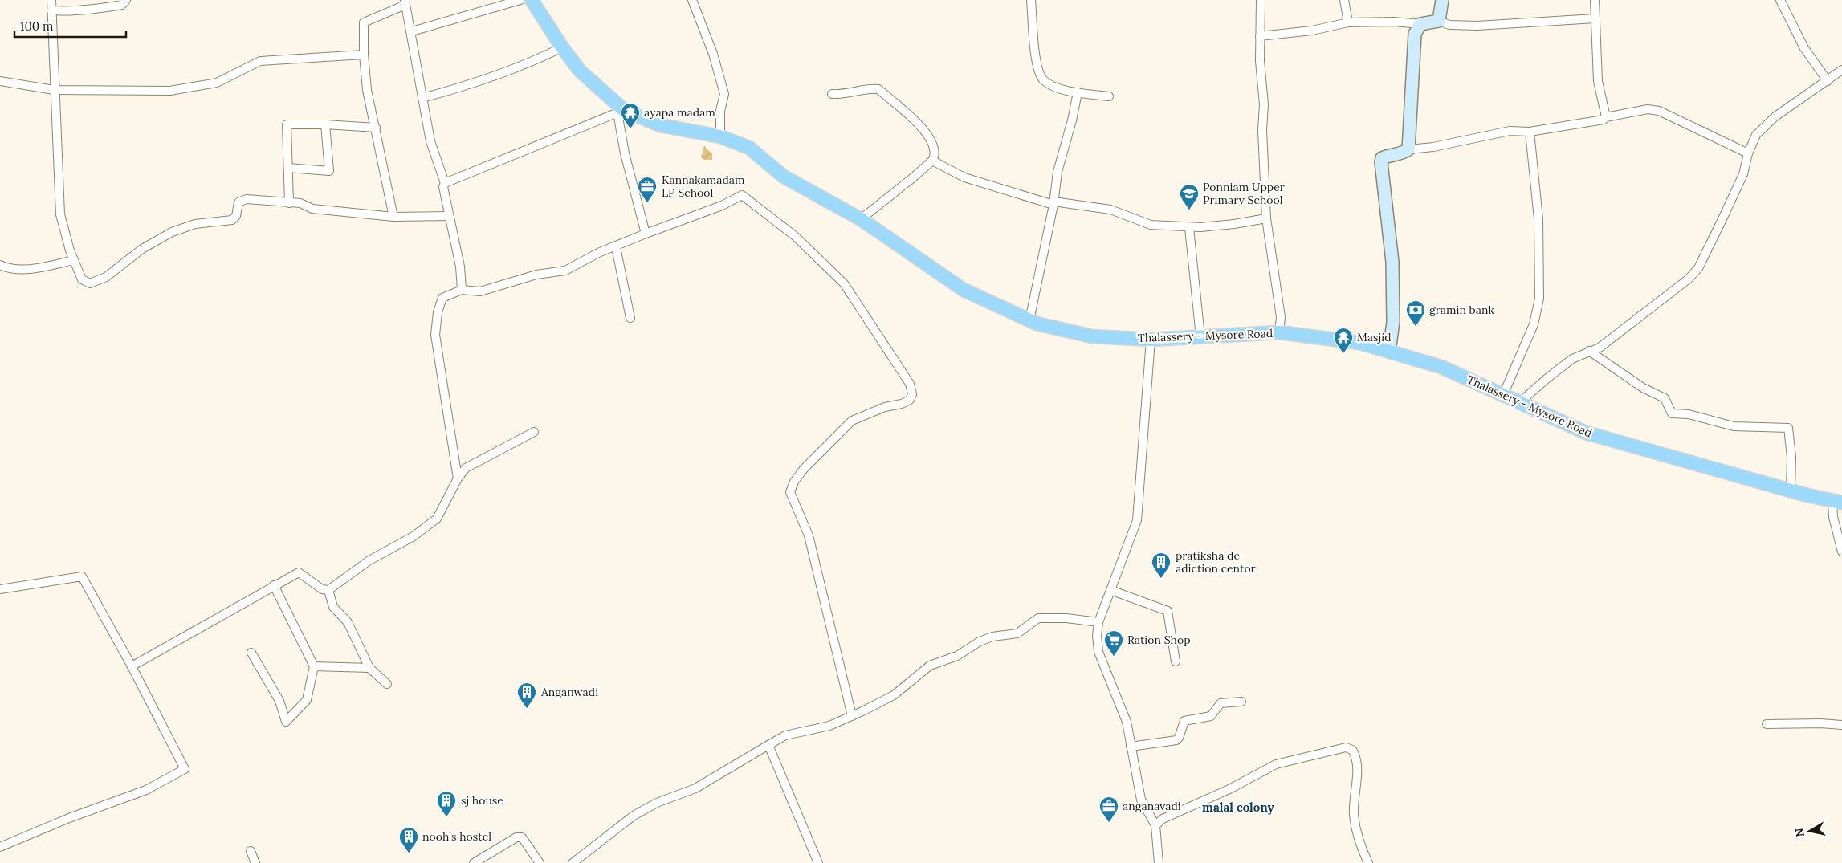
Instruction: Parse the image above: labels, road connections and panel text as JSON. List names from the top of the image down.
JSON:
{
  "streets": {
    "main road": ["Thalassery - Mysore Road"]
  },
  "districts": ["malal colony"],
  "places": {
    "temple": ["ayapa madam", "Masjid"],
    "office": ["Kannakamadam LP School", "anganavadi"],
    "school or university": ["Ponniam Upper Primary School"],
    "bank": ["gramin bank"],
    "building": [
      "pratiksha de adiction centor",
      "Anganwadi",
      "sj house",
      "nooh's hostel"
    ],
    "supermarket": ["Ration Shop"]
  },
  "scale_bar": "100 m",
  "north": "left"
}
